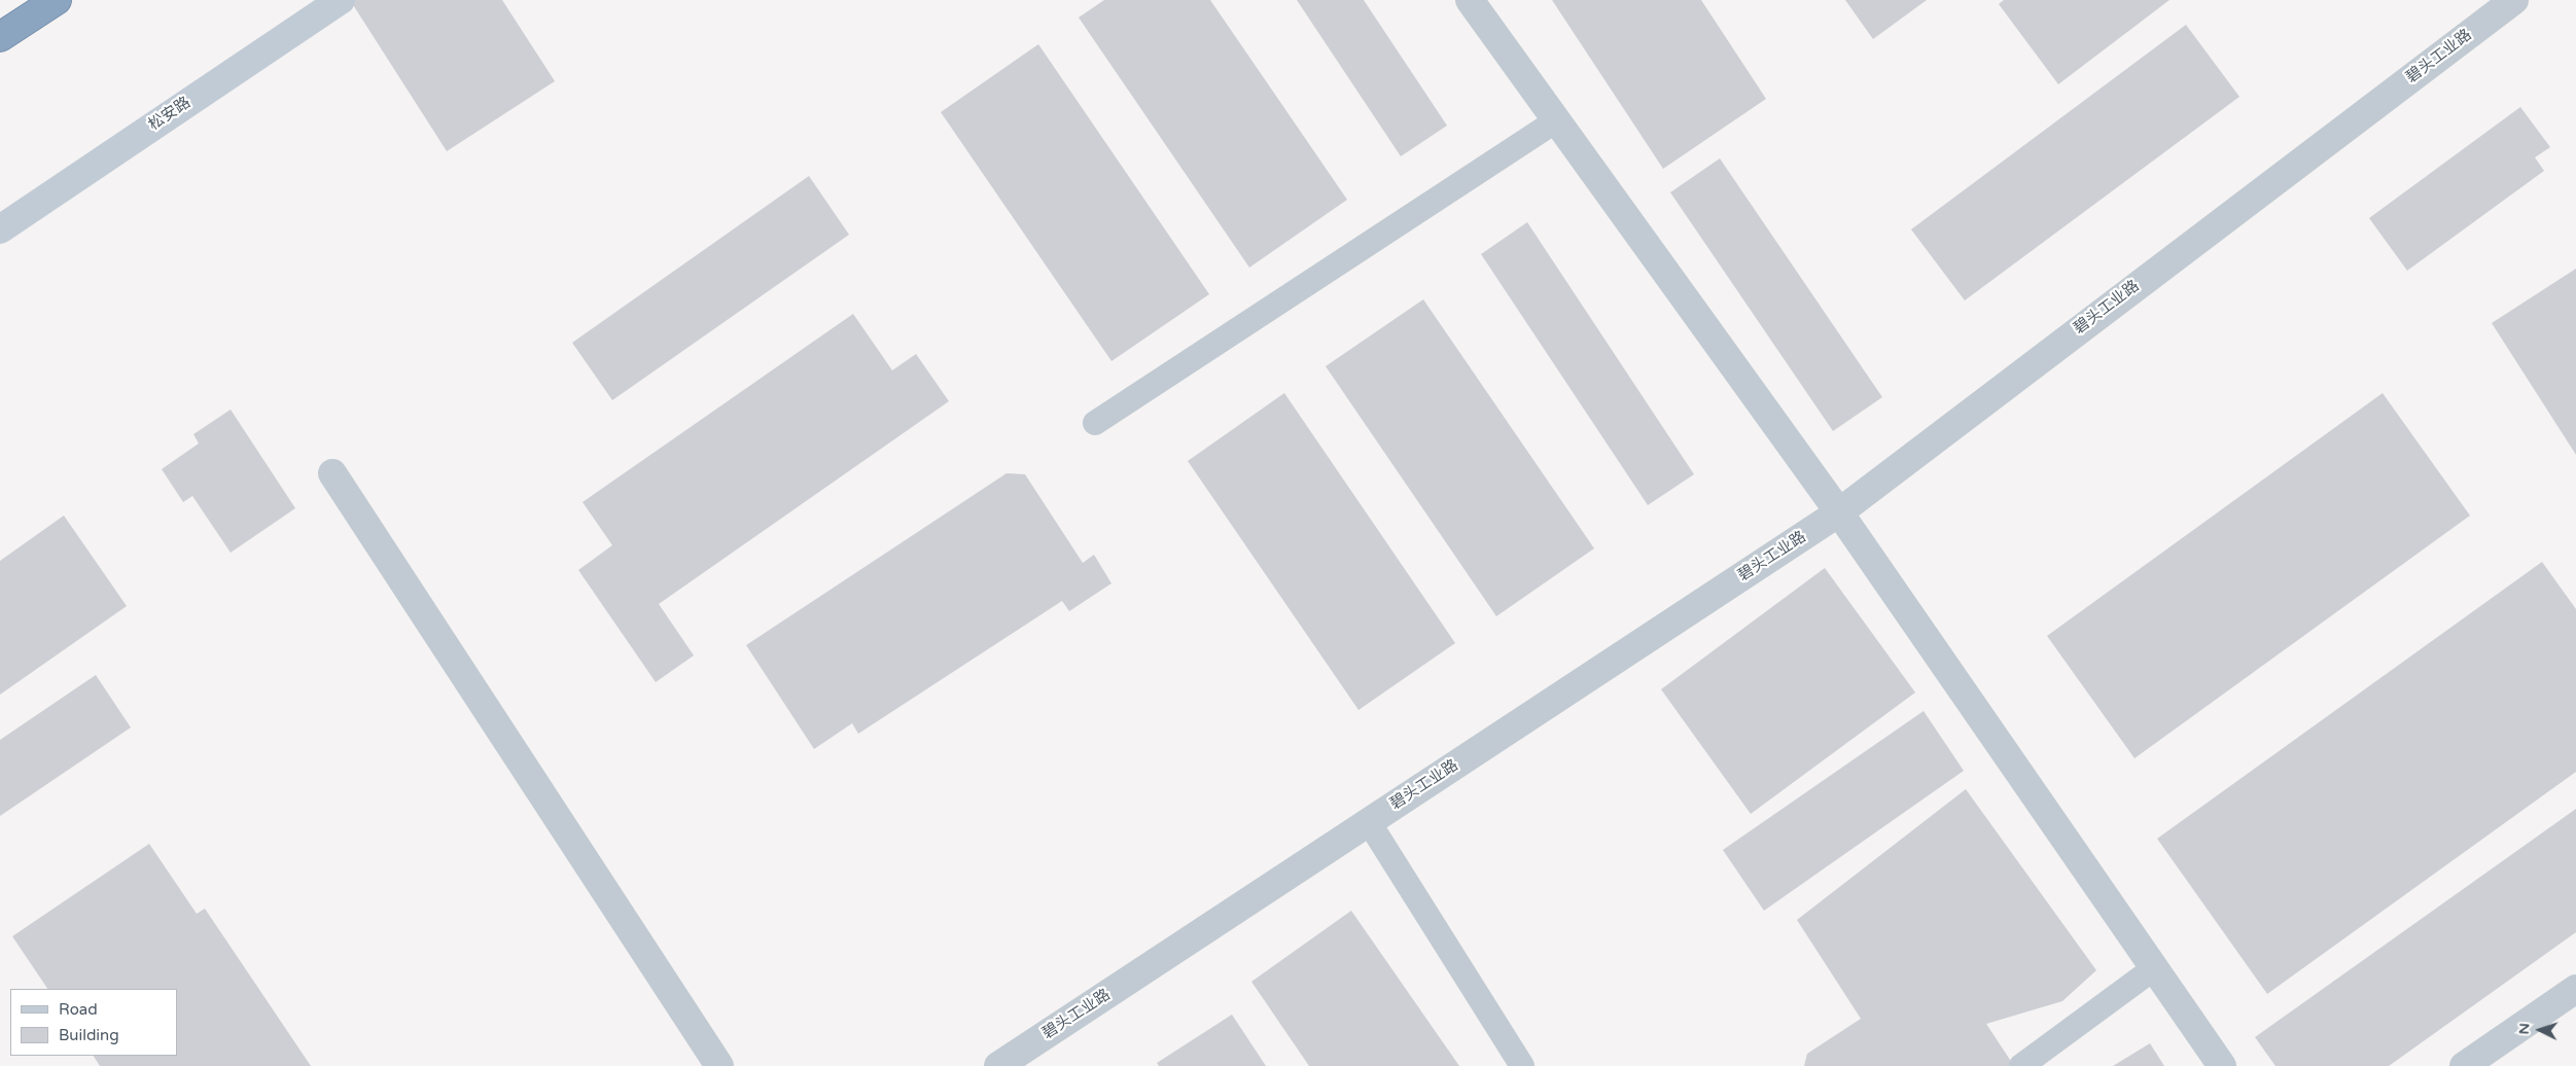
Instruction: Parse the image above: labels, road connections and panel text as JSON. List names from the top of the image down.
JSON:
{
  "streets": {
    "main road": ["松安路"],
    "street": ["碧头工业路"]
  },
  "legend": ["Road", "Building"],
  "north": "left"
}
